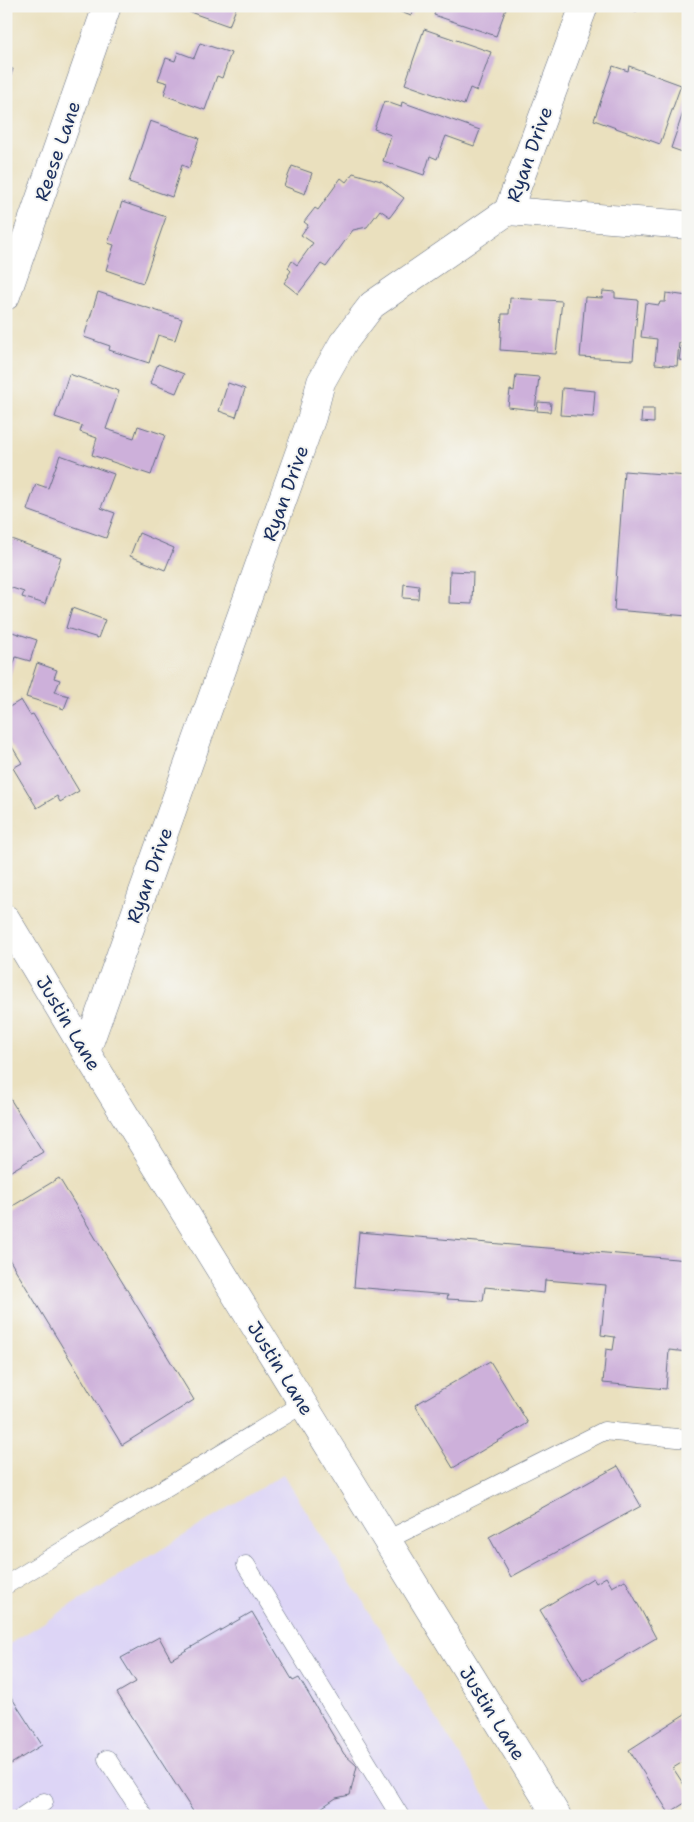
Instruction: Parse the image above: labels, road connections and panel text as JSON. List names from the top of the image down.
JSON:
{
  "streets": {
    "street": ["Reese Lane", "Ryan Drive", "Justin Lane"]
  },
  "crossings": [
    ["Ryan Drive", "Justin Lane"]
  ]
}
